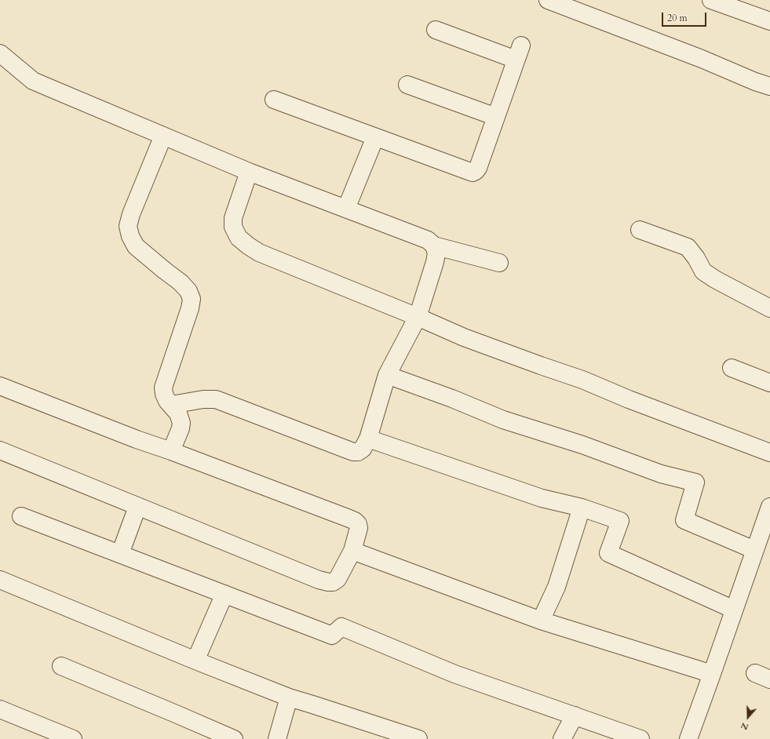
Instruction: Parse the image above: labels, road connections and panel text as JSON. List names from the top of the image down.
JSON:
{
  "scale_bar": "20 m",
  "north": "bottom"
}
